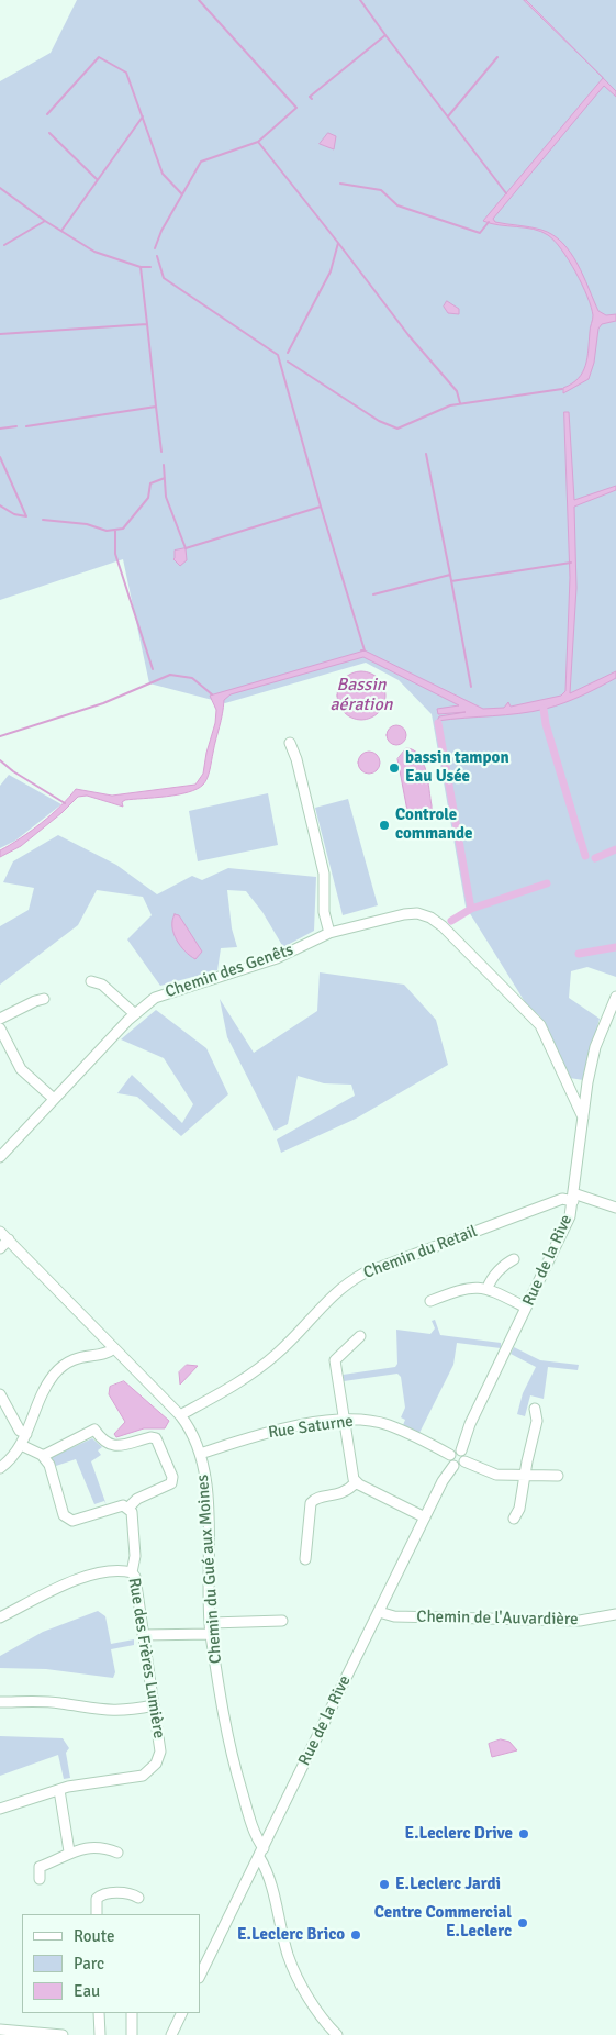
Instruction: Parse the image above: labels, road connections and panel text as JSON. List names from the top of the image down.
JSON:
{
  "streets": {
    "street": [
      "Chemin des Genêts",
      "Chemin du Retail",
      "Rue de la Rive",
      "Rue Saturne",
      "Chemin du Gué aux Moines",
      "Chemin de l'Auvardière",
      "Rue des Frères Lumière"
    ]
  },
  "crossings": [
    ["Chemin des Genêts", "Rue de la Rive"],
    ["Chemin du Retail", "Rue de la Rive"],
    ["Chemin du Retail", "Chemin du Gué aux Moines"],
    ["Rue de la Rive", "Rue Saturne"],
    ["Rue de la Rive", "Chemin du Gué aux Moines"],
    ["Rue de la Rive", "Chemin de l'Auvardière"],
    ["Rue Saturne", "Chemin du Gué aux Moines"]
  ],
  "water": ["Bassin aération"],
  "places": [
    "bassin tampon Eau Usée",
    "Controle commande",
    "E.Leclerc Drive",
    "E.Leclerc Jardi",
    "Centre Commercial E.Leclerc",
    "E.Leclerc Brico"
  ],
  "legend": ["Route", "Parc", "Eau"]
}
